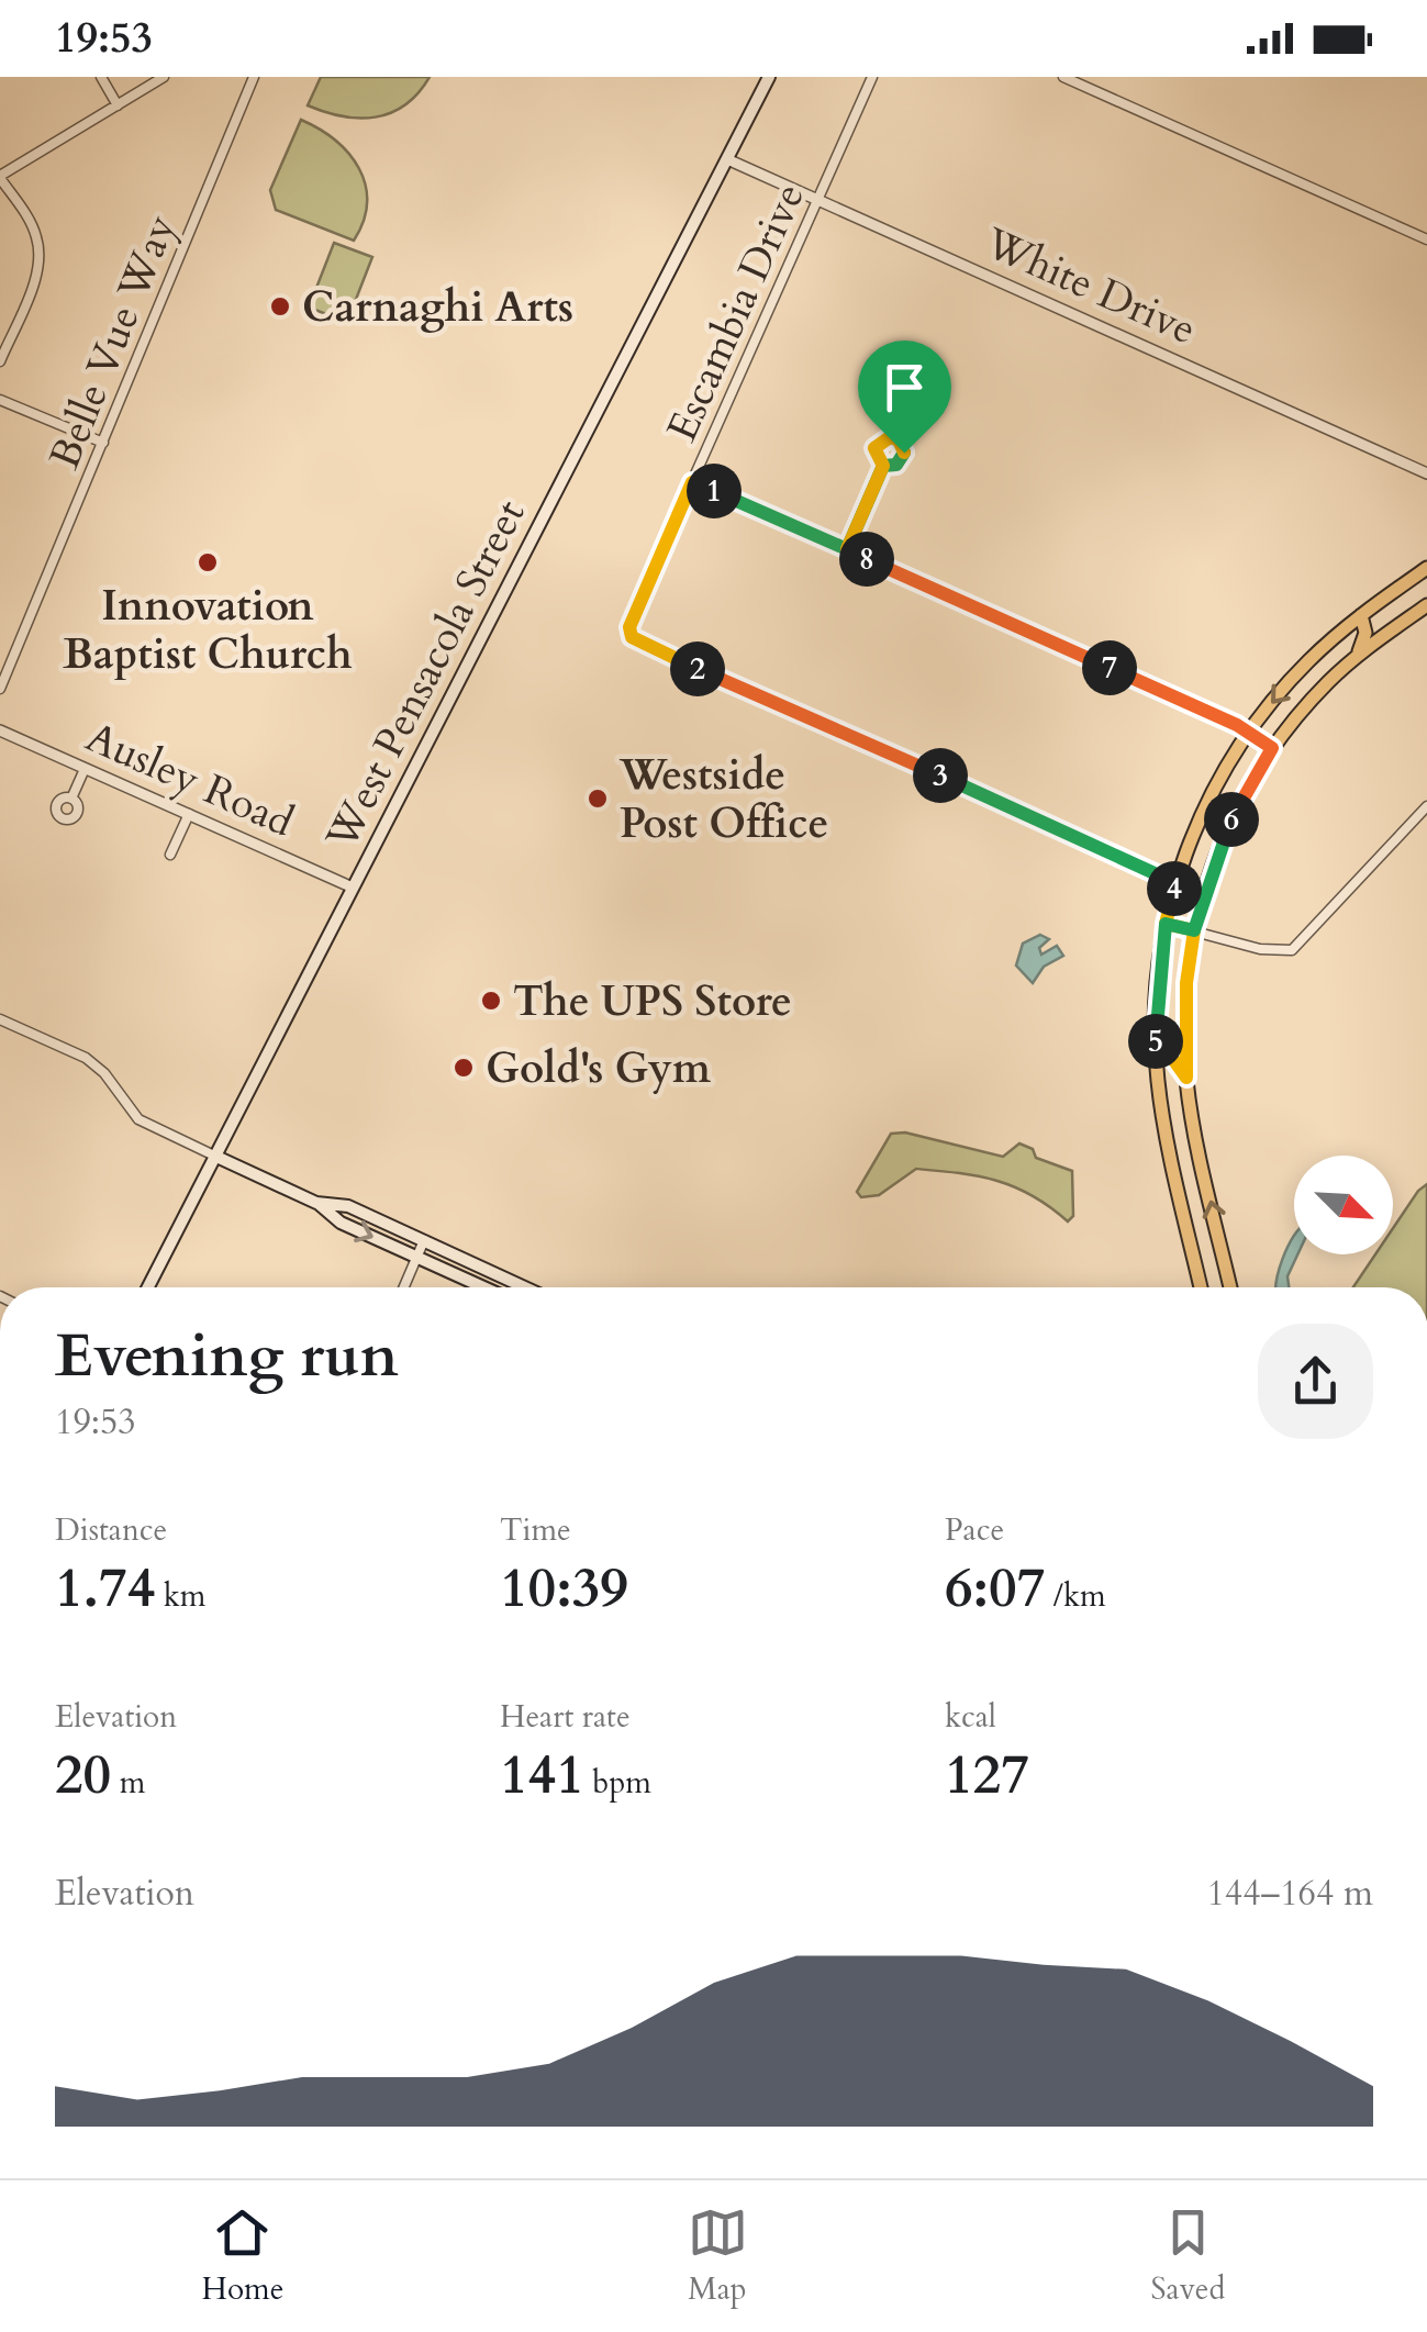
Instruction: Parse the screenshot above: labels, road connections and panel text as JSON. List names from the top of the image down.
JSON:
{
  "streets": {
    "main road": ["West Pensacola Street"],
    "street": [
      "White Drive",
      "Escambia Drive",
      "Belle Vue Way",
      "Ausley Road"
    ]
  },
  "crossings": [
    ["White Drive", "Escambia Drive"],
    ["White Drive", "West Pensacola Street"],
    ["West Pensacola Street", "Ausley Road"]
  ],
  "places": [
    "Carnaghi Arts",
    "Innovation Baptist Church",
    "Westside Post Office",
    "The UPS Store",
    "Gold's Gym"
  ],
  "north": "bottom right",
  "page": {
    "status": "19:53",
    "pins": [
      "1",
      "8",
      "7",
      "2",
      "3",
      "6",
      "4",
      "5"
    ],
    "heading": ["Evening run", "19:53"],
    "stats": [
      ["Distance", "1.74 km"],
      ["Time", "10:39"],
      ["Pace", "6:07 /km"],
      ["Elevation", "20 m"],
      ["Heart rate", "141 bpm"],
      ["kcal", "127"]
    ],
    "chart": ["Elevation", "144–164 m"],
    "tabs": ["Home", "Map", "Saved"]
  }
}
